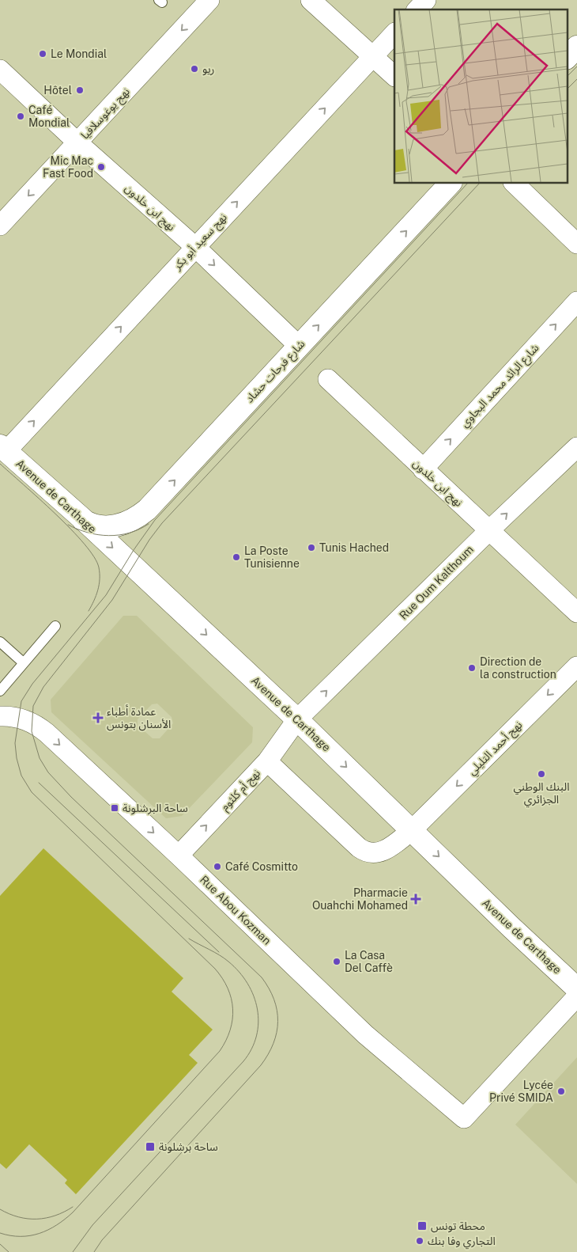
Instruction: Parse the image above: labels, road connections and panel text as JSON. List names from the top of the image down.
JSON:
{
  "streets": {
    "street": [
      "نهج يوغوسلافيا",
      "نهج ابن خلدون",
      "نهج سعيد أبو بكر",
      "شارع فرحات حشاد",
      "شارع الرائد محمد البجاوي",
      "Avenue de Carthage",
      "Rue Oum Kalthoum",
      "نهج أحمد التليلي",
      "نهج أم كلثوم",
      "Rue Abou Kozman"
    ]
  },
  "crossings": [
    ["نهج يوغوسلافيا", "نهج ابن خلدون"],
    ["نهج ابن خلدون", "نهج سعيد أبو بكر"],
    ["نهج ابن خلدون", "شارع فرحات حشاد"],
    ["نهج ابن خلدون", "شارع الرائد محمد البجاوي"],
    ["نهج ابن خلدون", "Rue Oum Kalthoum"],
    ["نهج سعيد أبو بكر", "Avenue de Carthage"],
    ["شارع فرحات حشاد", "Avenue de Carthage"],
    ["Avenue de Carthage", "Rue Oum Kalthoum"],
    ["Avenue de Carthage", "نهج أحمد التليلي"],
    ["Avenue de Carthage", "نهج أم كلثوم"],
    ["Rue Oum Kalthoum", "نهج أم كلثوم"],
    ["نهج أحمد التليلي", "نهج أم كلثوم"],
    ["نهج أم كلثوم", "Rue Abou Kozman"]
  ],
  "one_way": [
    "نهج يوغوسلافيا",
    "نهج سعيد أبو بكر",
    "شارع فرحات حشاد",
    "شارع الرائد محمد البجاوي",
    "Avenue de Carthage",
    "Rue Oum Kalthoum",
    "نهج أحمد التليلي",
    "نهج أم كلثوم"
  ],
  "places": {
    "other": [
      "Le Mondial",
      "ريو",
      "Hôtel",
      "Café Mondial",
      "Mic Mac Fast Food",
      "Tunis Hached",
      "La Poste Tunisienne",
      "Direction de la construction",
      "البنك الوطني الجزائري",
      "Café Cosmitto",
      "La Casa Del Caffè",
      "Lycée Privé SMIDA",
      "التجاري وفا بنك"
    ],
    "health": ["عمادة أطباء الأسنان بتونس", "Pharmacie Ouahchi Mohamed"],
    "transit": ["ساحة البرشلونة", "ساحة برشلونة", "محطة تونس"]
  }
}
